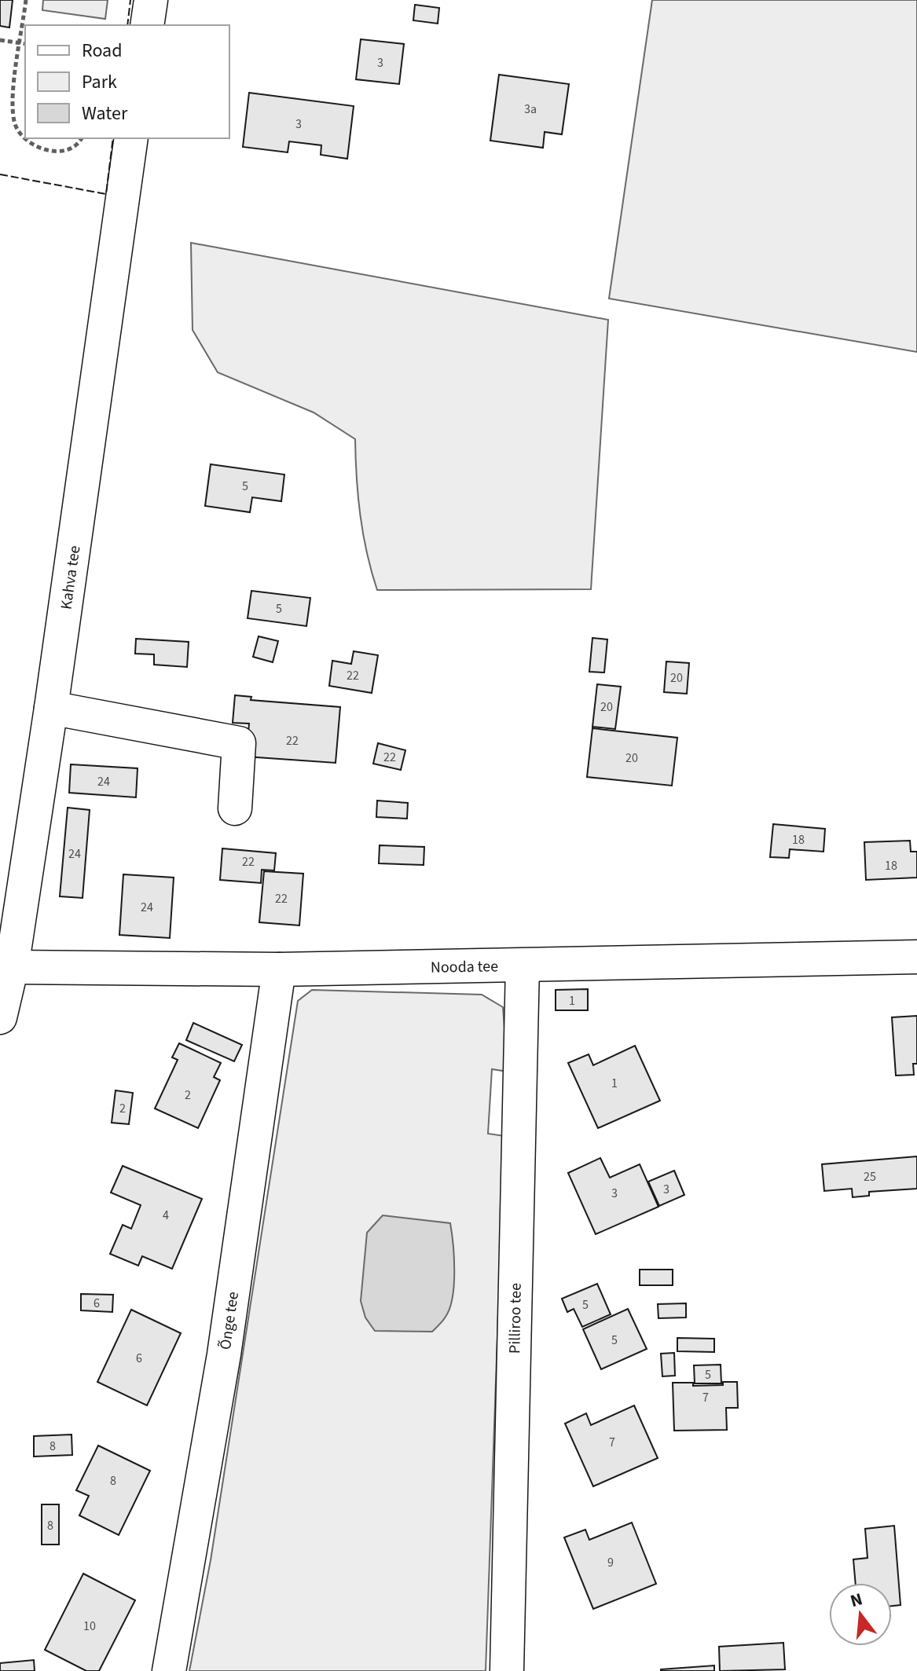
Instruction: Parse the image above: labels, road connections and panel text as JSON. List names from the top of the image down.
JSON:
{
  "streets": {
    "street": [
      "Kahva tee",
      "Nooda tee",
      "Pilliroo tee",
      "Õnge tee"
    ]
  },
  "crossings": [
    ["Kahva tee", "Nooda tee"],
    ["Nooda tee", "Pilliroo tee"],
    ["Nooda tee", "Õnge tee"]
  ],
  "house_numbers": [
    "3",
    "3a",
    "3",
    "5",
    "5",
    "22",
    "20",
    "20",
    "22",
    "22",
    "20",
    "24",
    "18",
    "24",
    "22",
    "18",
    "22",
    "24",
    "1",
    "1",
    "2",
    "2",
    "25",
    "3",
    "3",
    "4",
    "6",
    "5",
    "5",
    "6",
    "5",
    "7",
    "7",
    "8",
    "8",
    "8",
    "9",
    "10"
  ],
  "legend": ["Road", "Park", "Water"],
  "north": "top"
}
